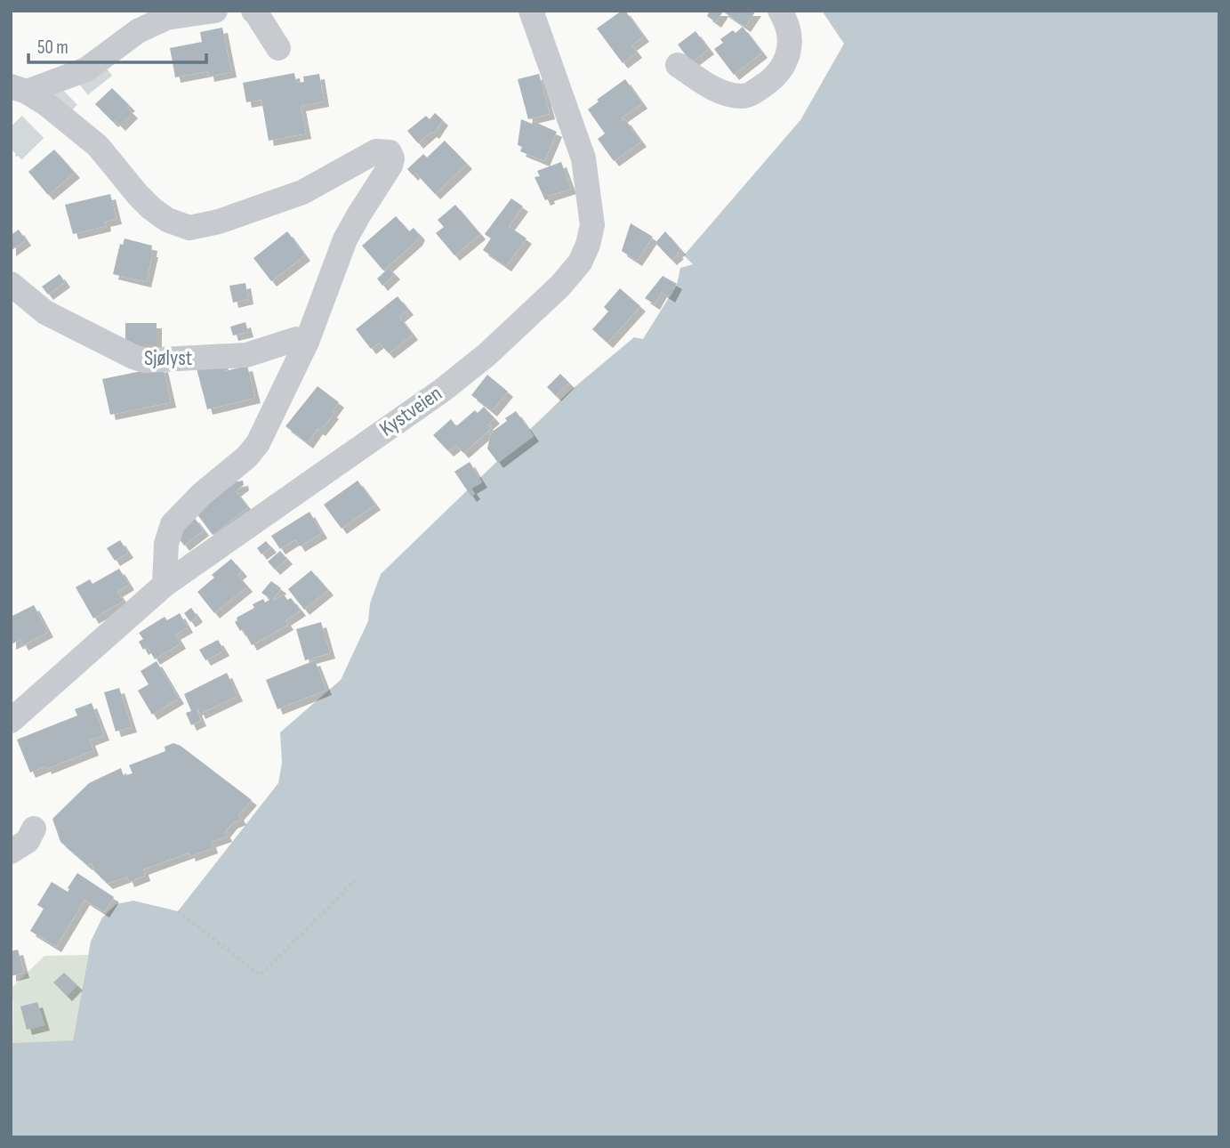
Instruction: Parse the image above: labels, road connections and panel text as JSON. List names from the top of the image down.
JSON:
{
  "streets": {
    "street": ["Sjølyst", "Kystveien"]
  },
  "scale_bar": "50 m"
}
